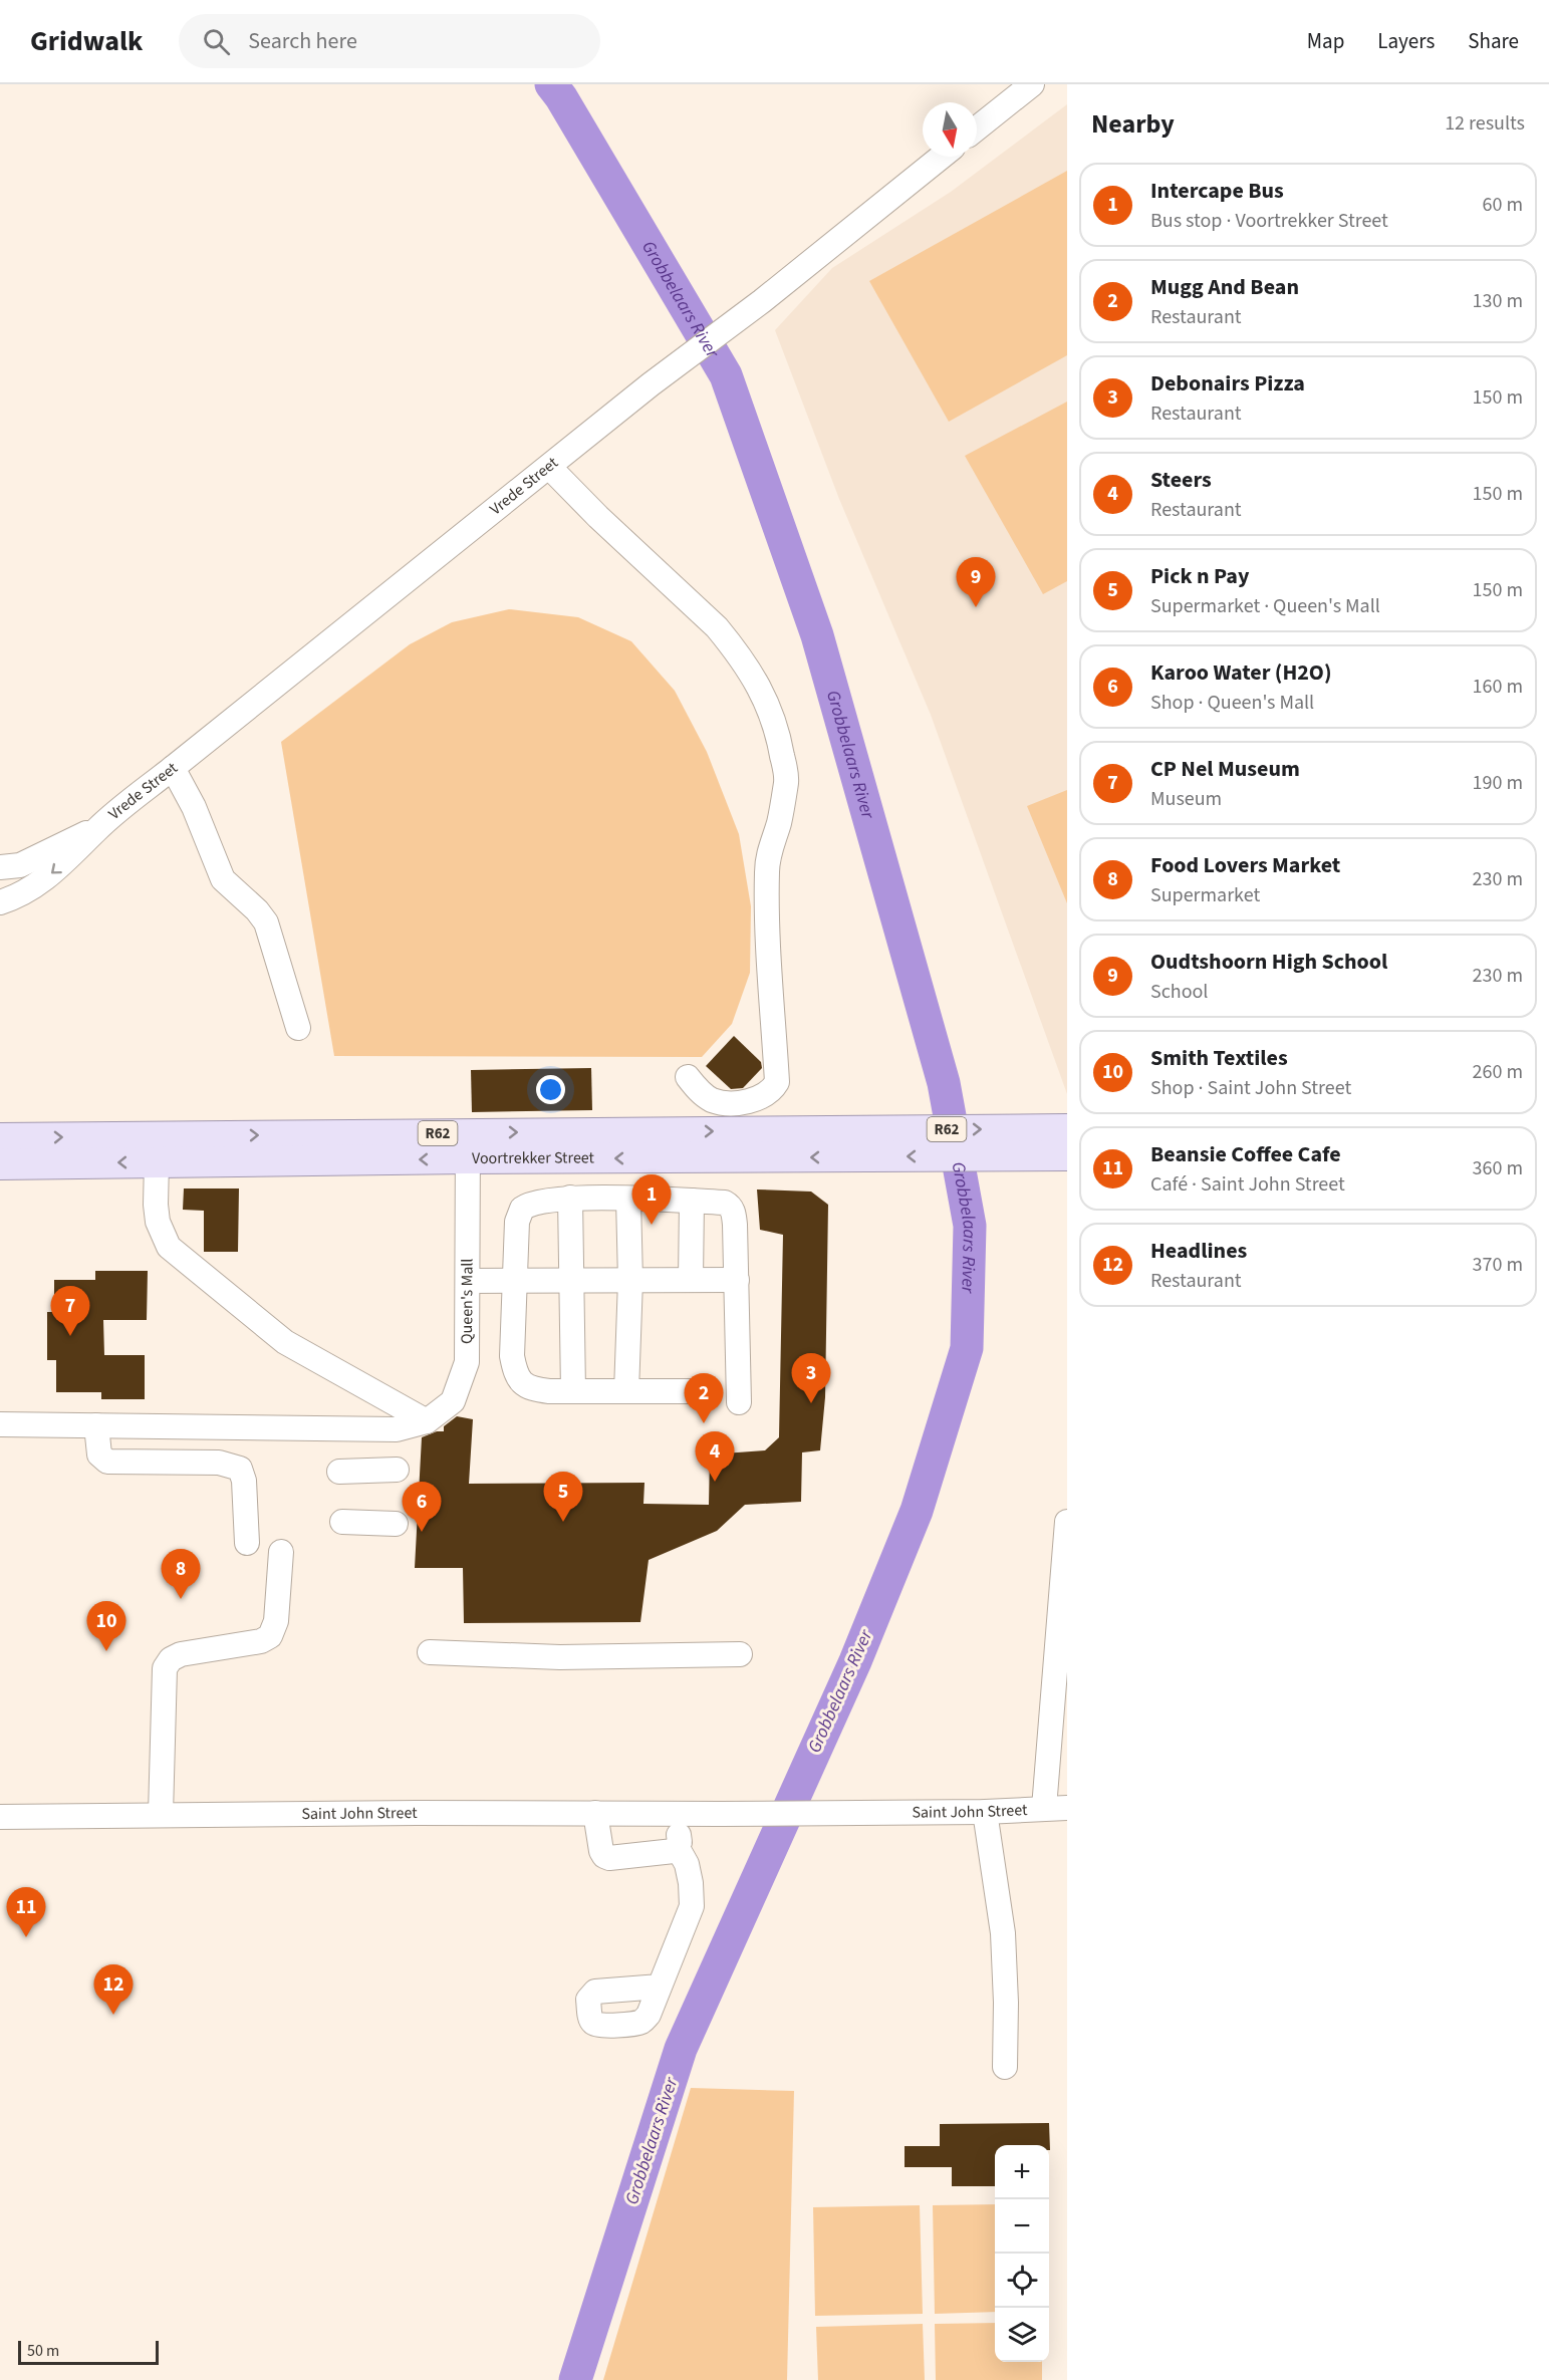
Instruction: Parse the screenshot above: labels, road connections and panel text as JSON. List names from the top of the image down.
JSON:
{
  "streets": {
    "main road": ["R62", "Voortrekker Street"],
    "street": ["Vrede Street", "Queen's Mall", "Saint John Street"]
  },
  "crossings": [
    ["Voortrekker Street", "Queen's Mall"]
  ],
  "water": ["Grobbelaars River"],
  "scale_bar": "50 m",
  "north": "bottom",
  "page": {
    "header": "Gridwalk",
    "search": "Search here",
    "nav": ["Map", "Layers", "Share"],
    "heading": ["Nearby", "12 results"],
    "list": [
      {
        "mark": "1",
        "name": "Intercape Bus",
        "note": "Bus stop · Voortrekker Street",
        "value": "60 m"
      },
      {
        "mark": "2",
        "name": "Mugg And Bean",
        "note": "Restaurant",
        "value": "130 m"
      },
      {
        "mark": "3",
        "name": "Debonairs Pizza",
        "note": "Restaurant",
        "value": "150 m"
      },
      {
        "mark": "4",
        "name": "Steers",
        "note": "Restaurant",
        "value": "150 m"
      },
      {
        "mark": "5",
        "name": "Pick n Pay",
        "note": "Supermarket · Queen's Mall",
        "value": "150 m"
      },
      {
        "mark": "6",
        "name": "Karoo Water (H2O)",
        "note": "Shop · Queen's Mall",
        "value": "160 m"
      },
      {
        "mark": "7",
        "name": "CP Nel Museum",
        "note": "Museum",
        "value": "190 m"
      },
      {
        "mark": "8",
        "name": "Food Lovers Market",
        "note": "Supermarket",
        "value": "230 m"
      },
      {
        "mark": "9",
        "name": "Oudtshoorn High School",
        "note": "School",
        "value": "230 m"
      },
      {
        "mark": "10",
        "name": "Smith Textiles",
        "note": "Shop · Saint John Street",
        "value": "260 m"
      },
      {
        "mark": "11",
        "name": "Beansie Coffee Cafe",
        "note": "Café · Saint John Street",
        "value": "360 m"
      },
      {
        "mark": "12",
        "name": "Headlines",
        "note": "Restaurant",
        "value": "370 m"
      }
    ],
    "pins": [
      "9",
      "1",
      "7",
      "3",
      "2",
      "4",
      "5",
      "6",
      "8",
      "10",
      "11",
      "12"
    ],
    "map_buttons": ["+", "−"],
    "scale": "50 m"
  }
}
